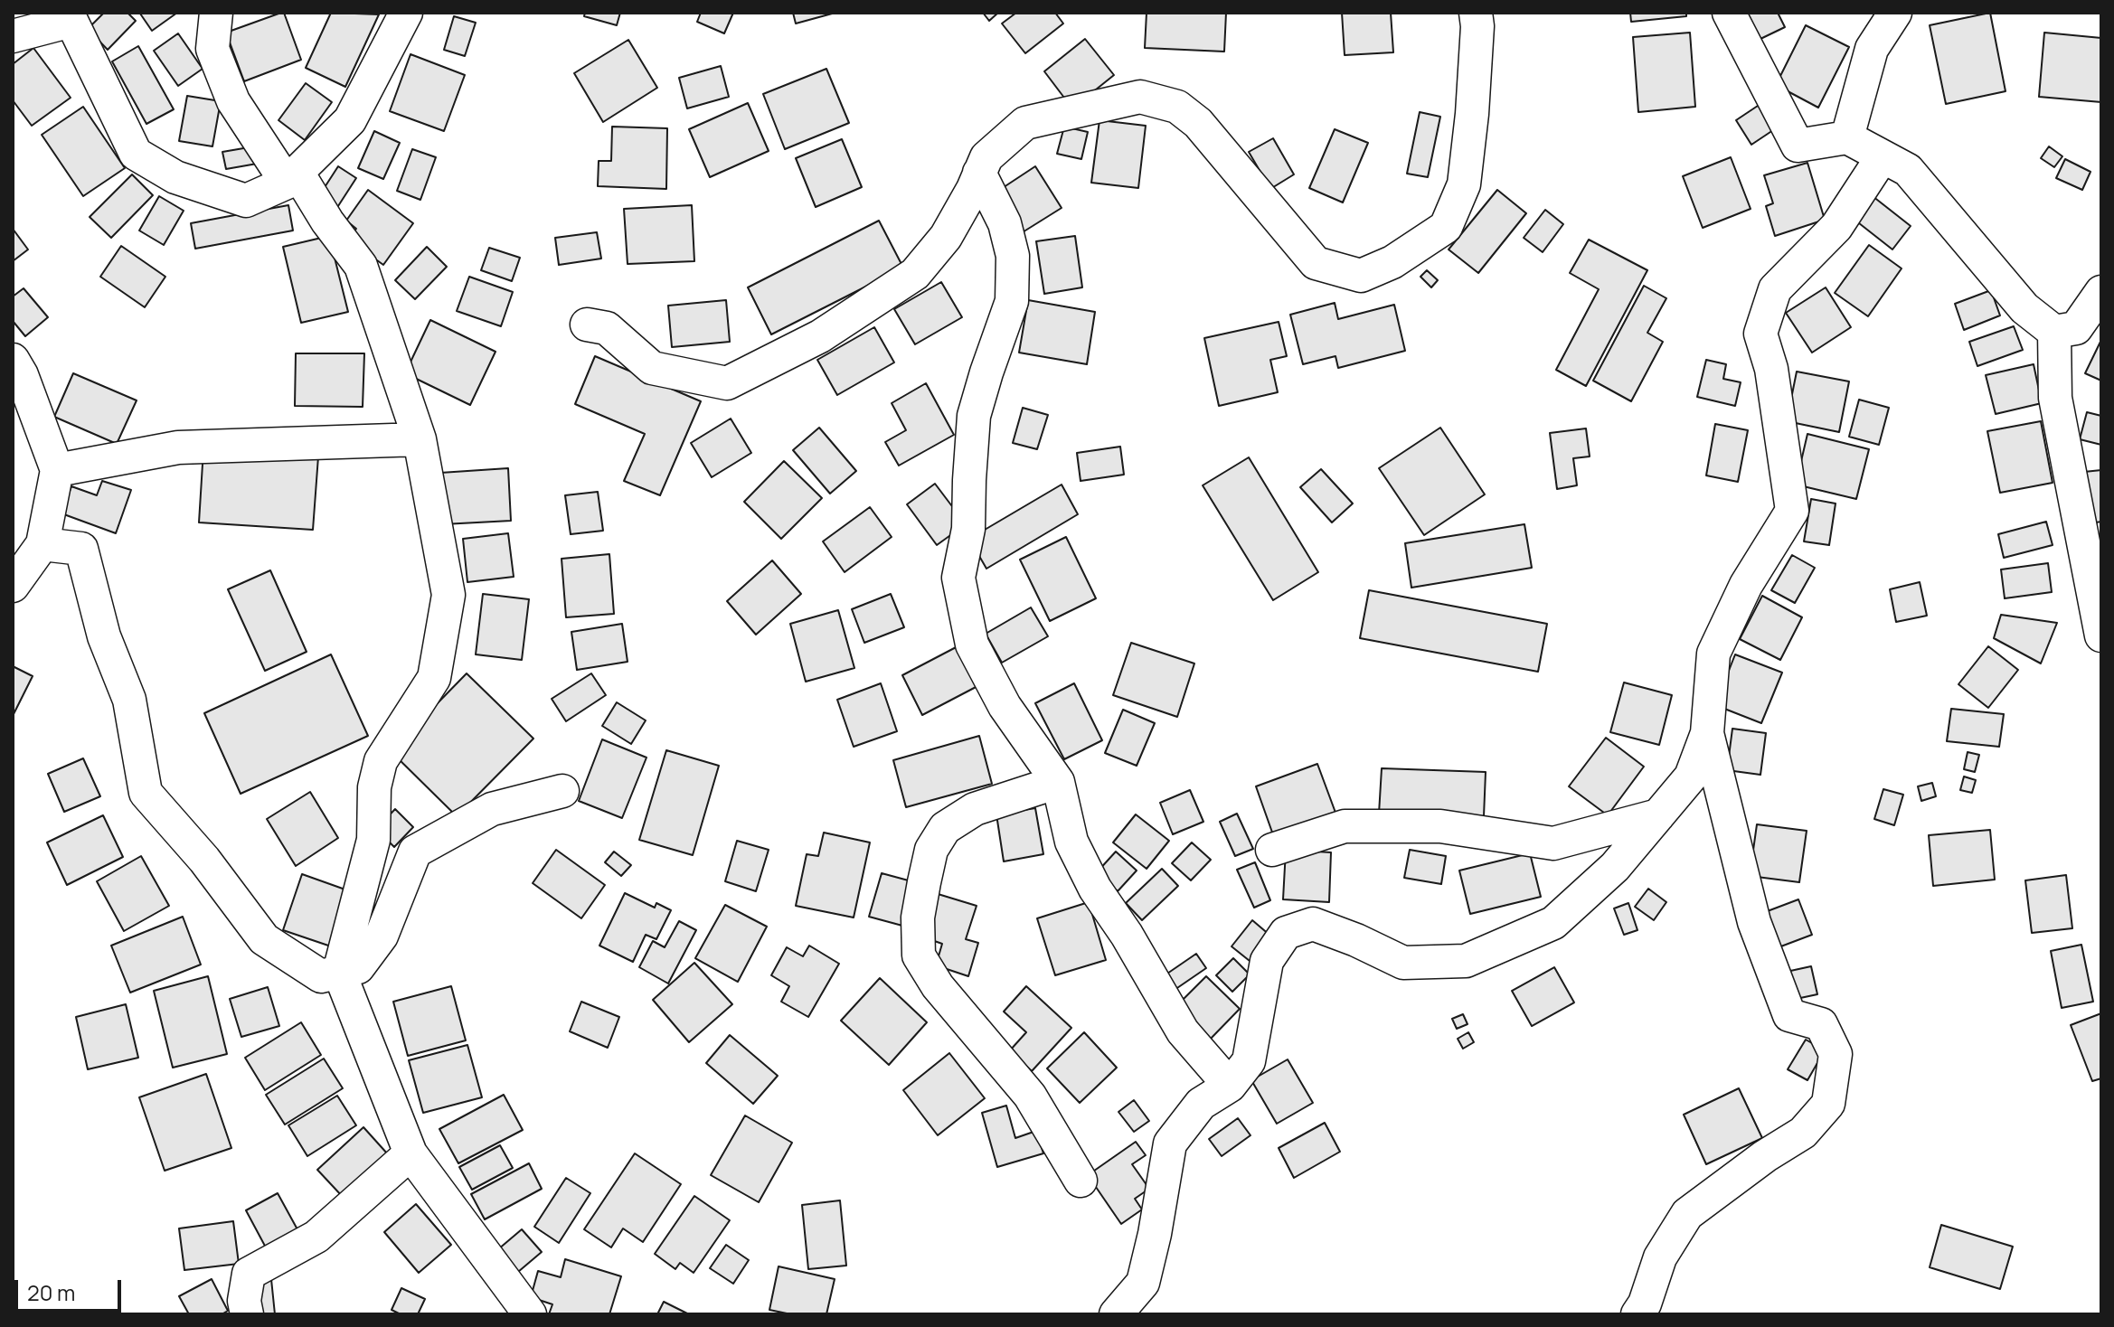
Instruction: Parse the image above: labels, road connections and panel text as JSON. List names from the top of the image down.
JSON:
{
  "scale_bar": "20 m"
}
